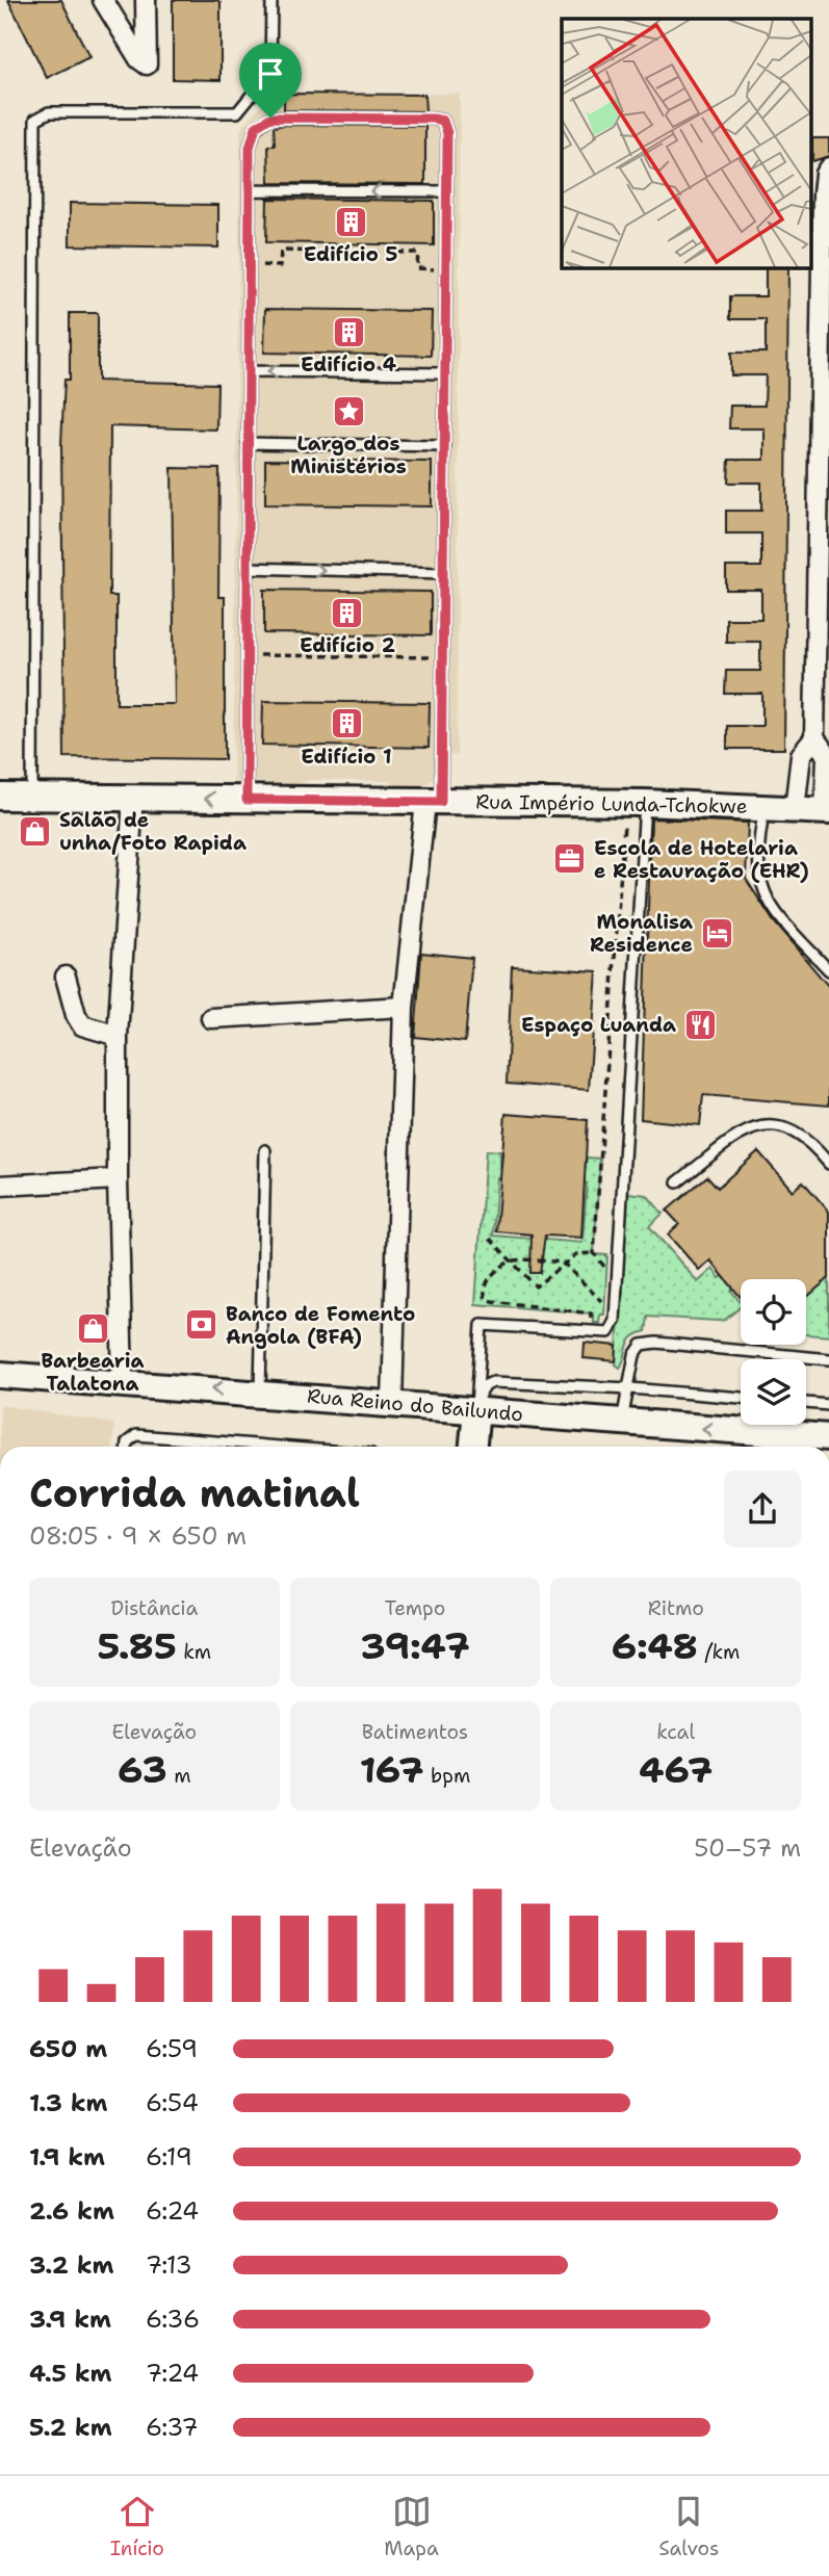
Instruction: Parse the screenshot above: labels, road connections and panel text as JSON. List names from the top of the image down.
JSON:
{
  "streets": {
    "street": ["Rua Império Lunda-Tchokwe", "Rua Reino do Bailundo"]
  },
  "one_way": ["Rua Reino do Bailundo"],
  "places": {
    "building": [
      "Edifício 5",
      "Edifício 4",
      "Edifício 2",
      "Edifício 1"
    ],
    "place": ["Largo dos Ministérios"],
    "shop": ["Salão de unha/Foto Rapida", "Barbearia Talatona"],
    "office": ["Escola de Hotelaria e Restauração (EHR)"],
    "hotel": ["Monalisa Residence"],
    "restaurant": ["Espaço Luanda"],
    "bank": ["Banco de Fomento Angola (BFA)"]
  },
  "page": {
    "heading": ["Corrida matinal", "08:05 · 9 × 650 m"],
    "stats": [
      ["Distância", "5.85 km"],
      ["Tempo", "39:47"],
      ["Ritmo", "6:48 /km"],
      ["Elevação", "63 m"],
      ["Batimentos", "167 bpm"],
      ["kcal", "467"]
    ],
    "chart": ["Elevação", "50–57 m"],
    "list": [
      {
        "name": "650 m",
        "note": "6:59"
      },
      {
        "name": "1.3 km",
        "note": "6:54"
      },
      {
        "name": "1.9 km",
        "note": "6:19"
      },
      {
        "name": "2.6 km",
        "note": "6:24"
      },
      {
        "name": "3.2 km",
        "note": "7:13"
      },
      {
        "name": "3.9 km",
        "note": "6:36"
      },
      {
        "name": "4.5 km",
        "note": "7:24"
      },
      {
        "name": "5.2 km",
        "note": "6:37"
      }
    ],
    "tabs": ["Início", "Mapa", "Salvos"]
  }
}
